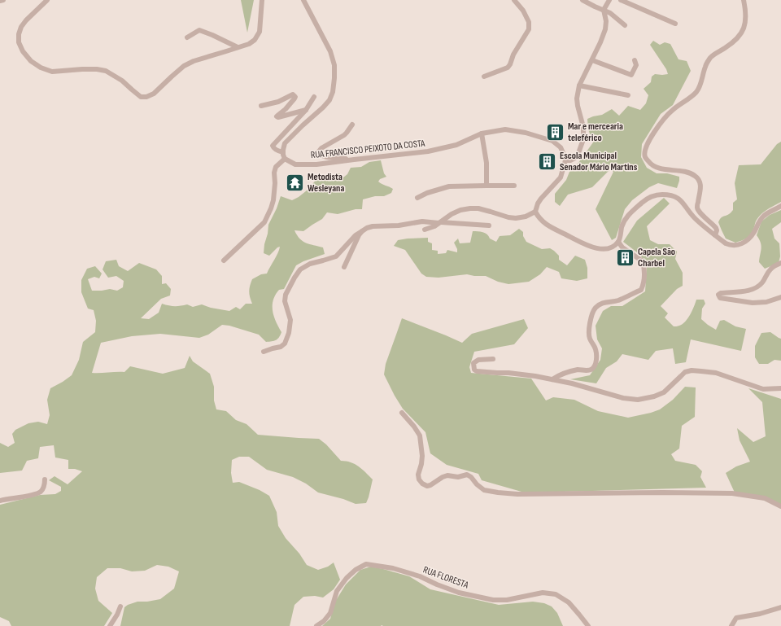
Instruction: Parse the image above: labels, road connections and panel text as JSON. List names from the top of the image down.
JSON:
{
  "streets": {
    "street": ["RUA FRANCISCO PEIXOTO DA COSTA", "RUA FLORESTA"]
  },
  "places": {
    "building": ["Mar e mercearia teleférico", "Escola Municipal Senador Mário Martins", "Capela São Charbel"],
    "temple": ["Metodista Wesleyana"]
  }
}
